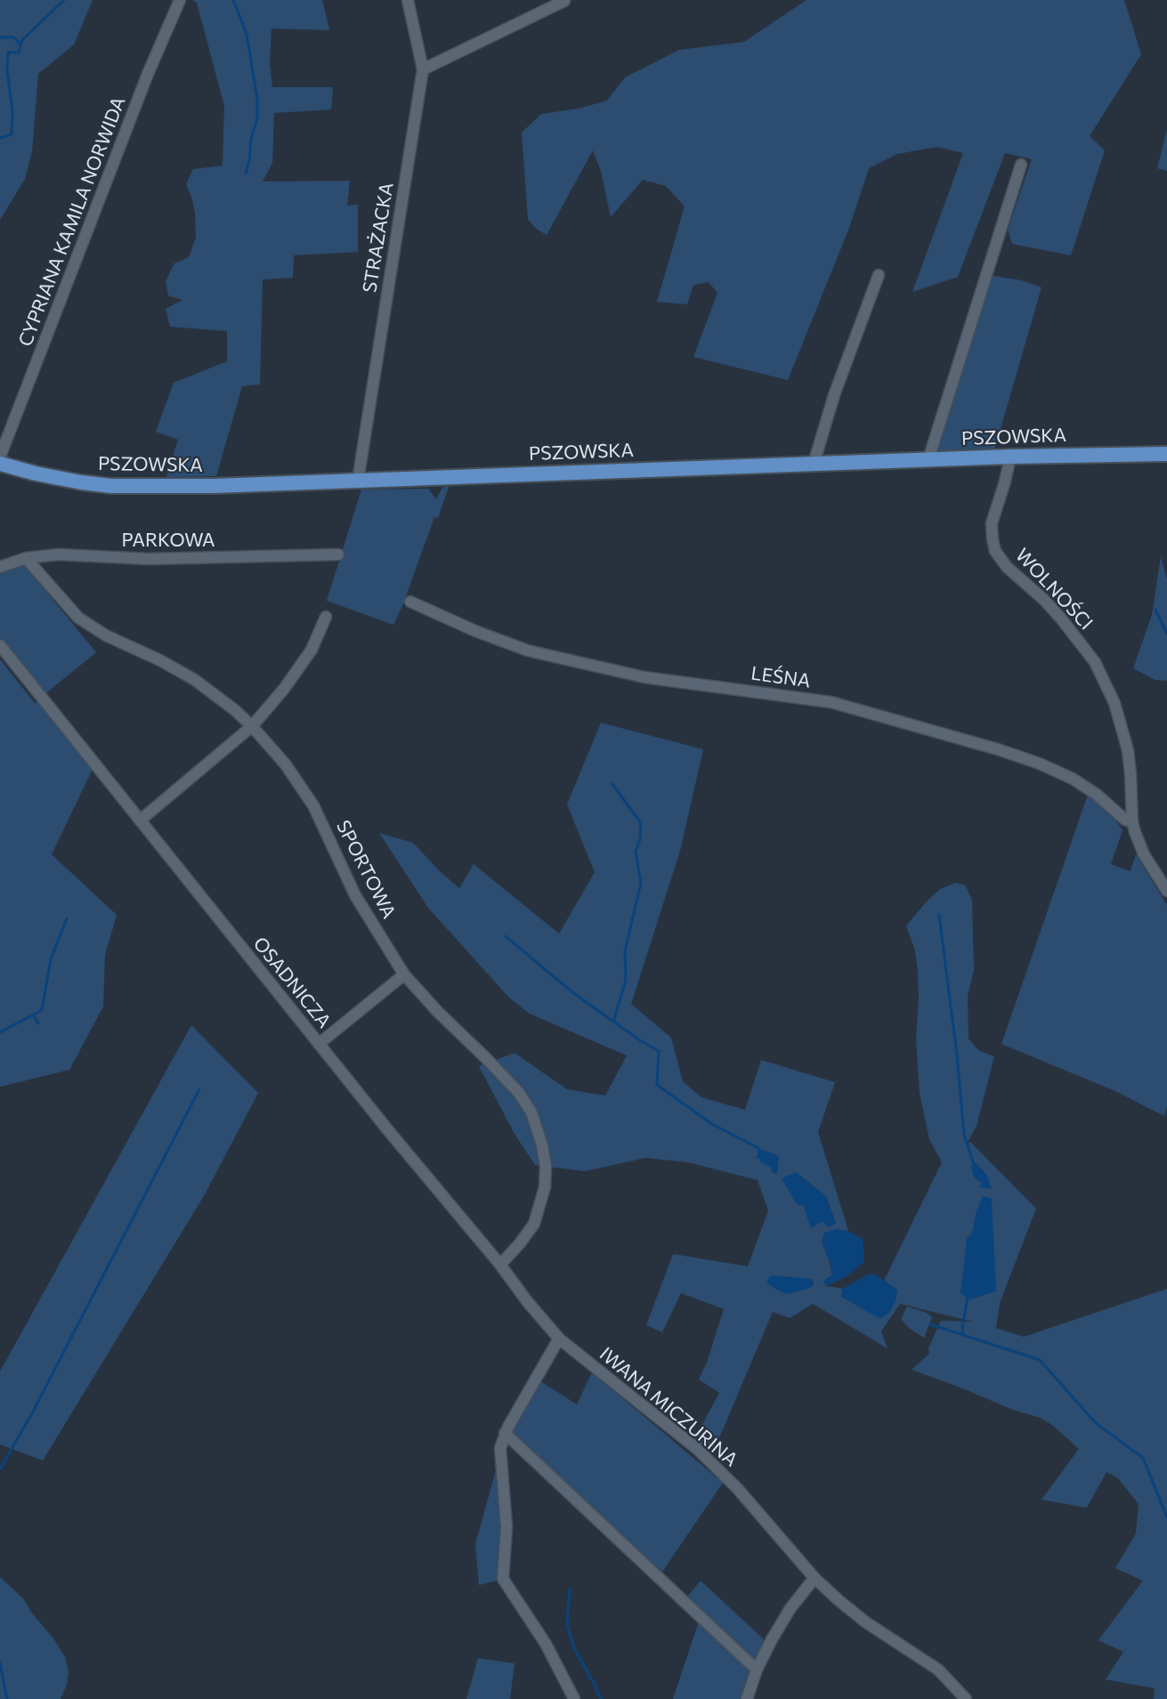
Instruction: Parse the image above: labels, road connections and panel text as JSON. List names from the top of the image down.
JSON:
{
  "streets": {
    "main road": ["PSZOWSKA"],
    "street": [
      "CYPRIANA KAMILA NORWIDA",
      "STRAŻACKA",
      "PARKOWA",
      "WOLNOŚCI",
      "LEŚNA",
      "SPORTOWA",
      "OSADNICZA",
      "IWANA MICZURINA"
    ]
  },
  "crossings": [
    ["STRAŻACKA", "PSZOWSKA"],
    ["PSZOWSKA", "WOLNOŚCI"],
    ["PARKOWA", "SPORTOWA"],
    ["WOLNOŚCI", "LEŚNA"],
    ["SPORTOWA", "OSADNICZA"],
    ["OSADNICZA", "IWANA MICZURINA"]
  ]
}
